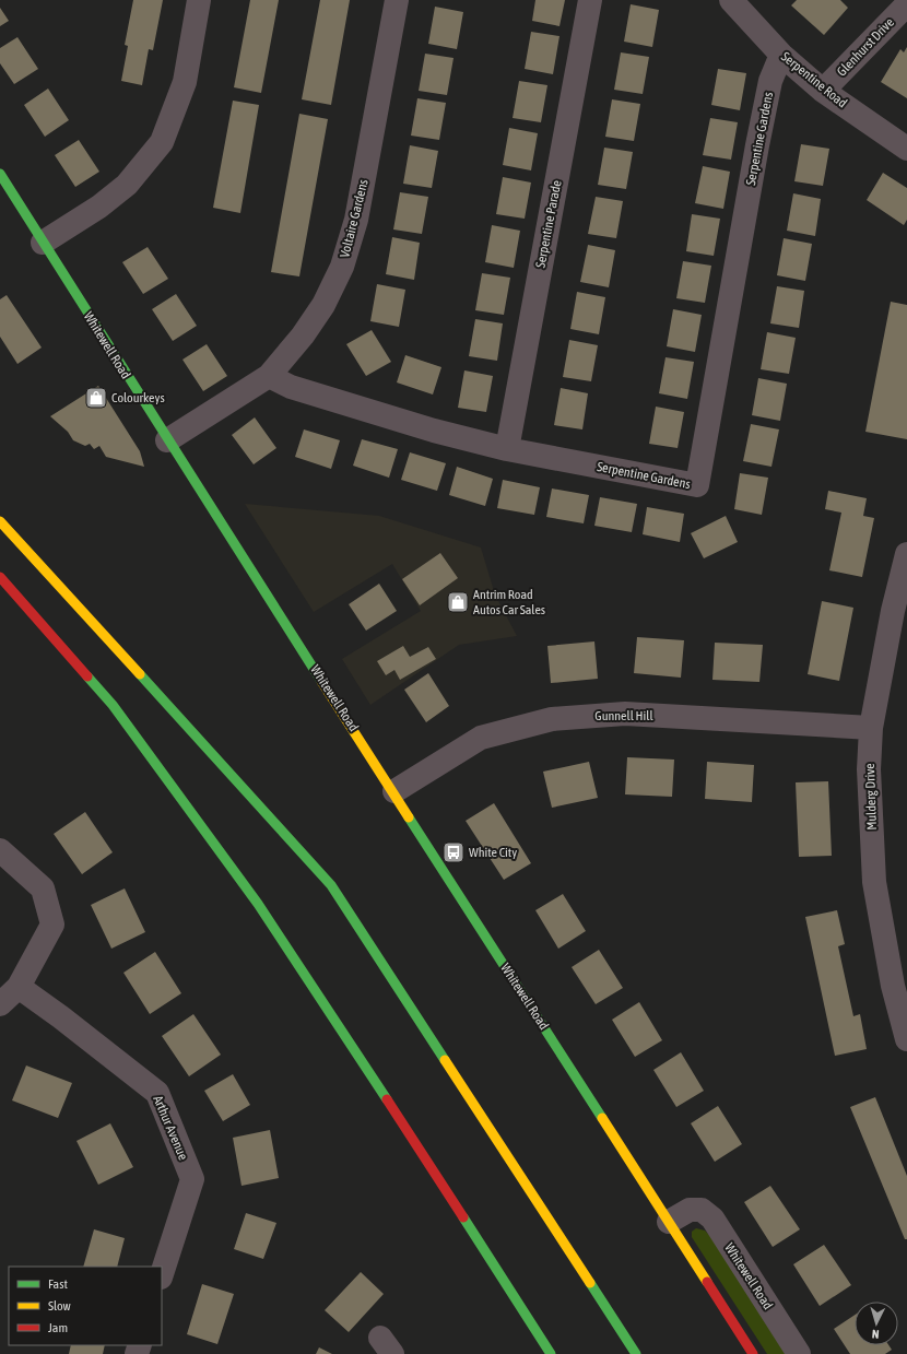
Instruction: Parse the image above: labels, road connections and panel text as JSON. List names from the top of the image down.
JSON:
{
  "streets": {
    "main road": ["Whitewell Road"],
    "street": [
      "Glenhurst Drive",
      "Serpentine Road",
      "Serpentine Gardens",
      "Voltaire Gardens",
      "Serpentine Parade",
      "Gunnell Hill",
      "Mulderg Drive",
      "Arthur Avenue"
    ]
  },
  "crossings": [
    ["Glenhurst Drive", "Serpentine Road"],
    ["Serpentine Road", "Serpentine Gardens"],
    ["Serpentine Gardens", "Voltaire Gardens"],
    ["Serpentine Gardens", "Serpentine Parade"],
    ["Voltaire Gardens", "Whitewell Road"],
    ["Whitewell Road", "Gunnell Hill"],
    ["Gunnell Hill", "Mulderg Drive"]
  ],
  "places": {
    "shop": ["Colourkeys", "Antrim Road Autos Car Sales"],
    "bus stop": ["White City"]
  },
  "legend": ["Fast", "Slow", "Jam"],
  "north": "bottom"
}
